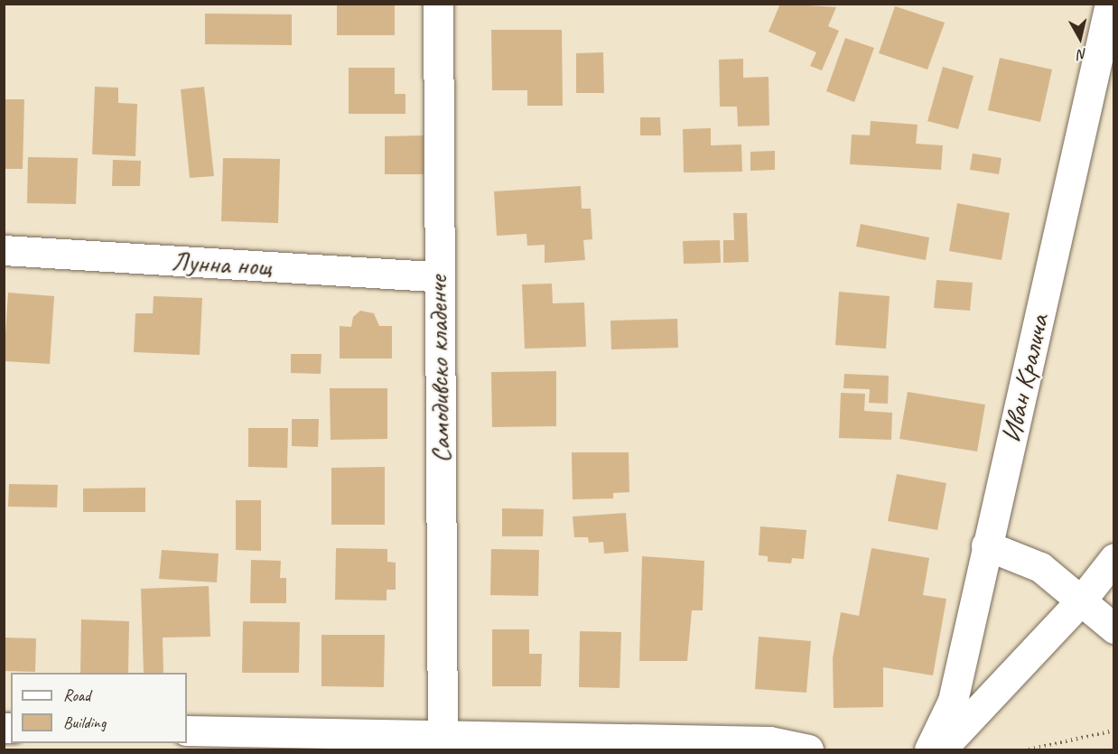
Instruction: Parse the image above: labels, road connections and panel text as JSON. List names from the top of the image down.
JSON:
{
  "streets": {
    "street": ["Лунна нощ", "Самодивско кладенче", "Иван Кралича"]
  },
  "crossings": [
    ["Лунна нощ", "Самодивско кладенче"]
  ],
  "legend": ["Road", "Building"],
  "north": "bottom"
}
